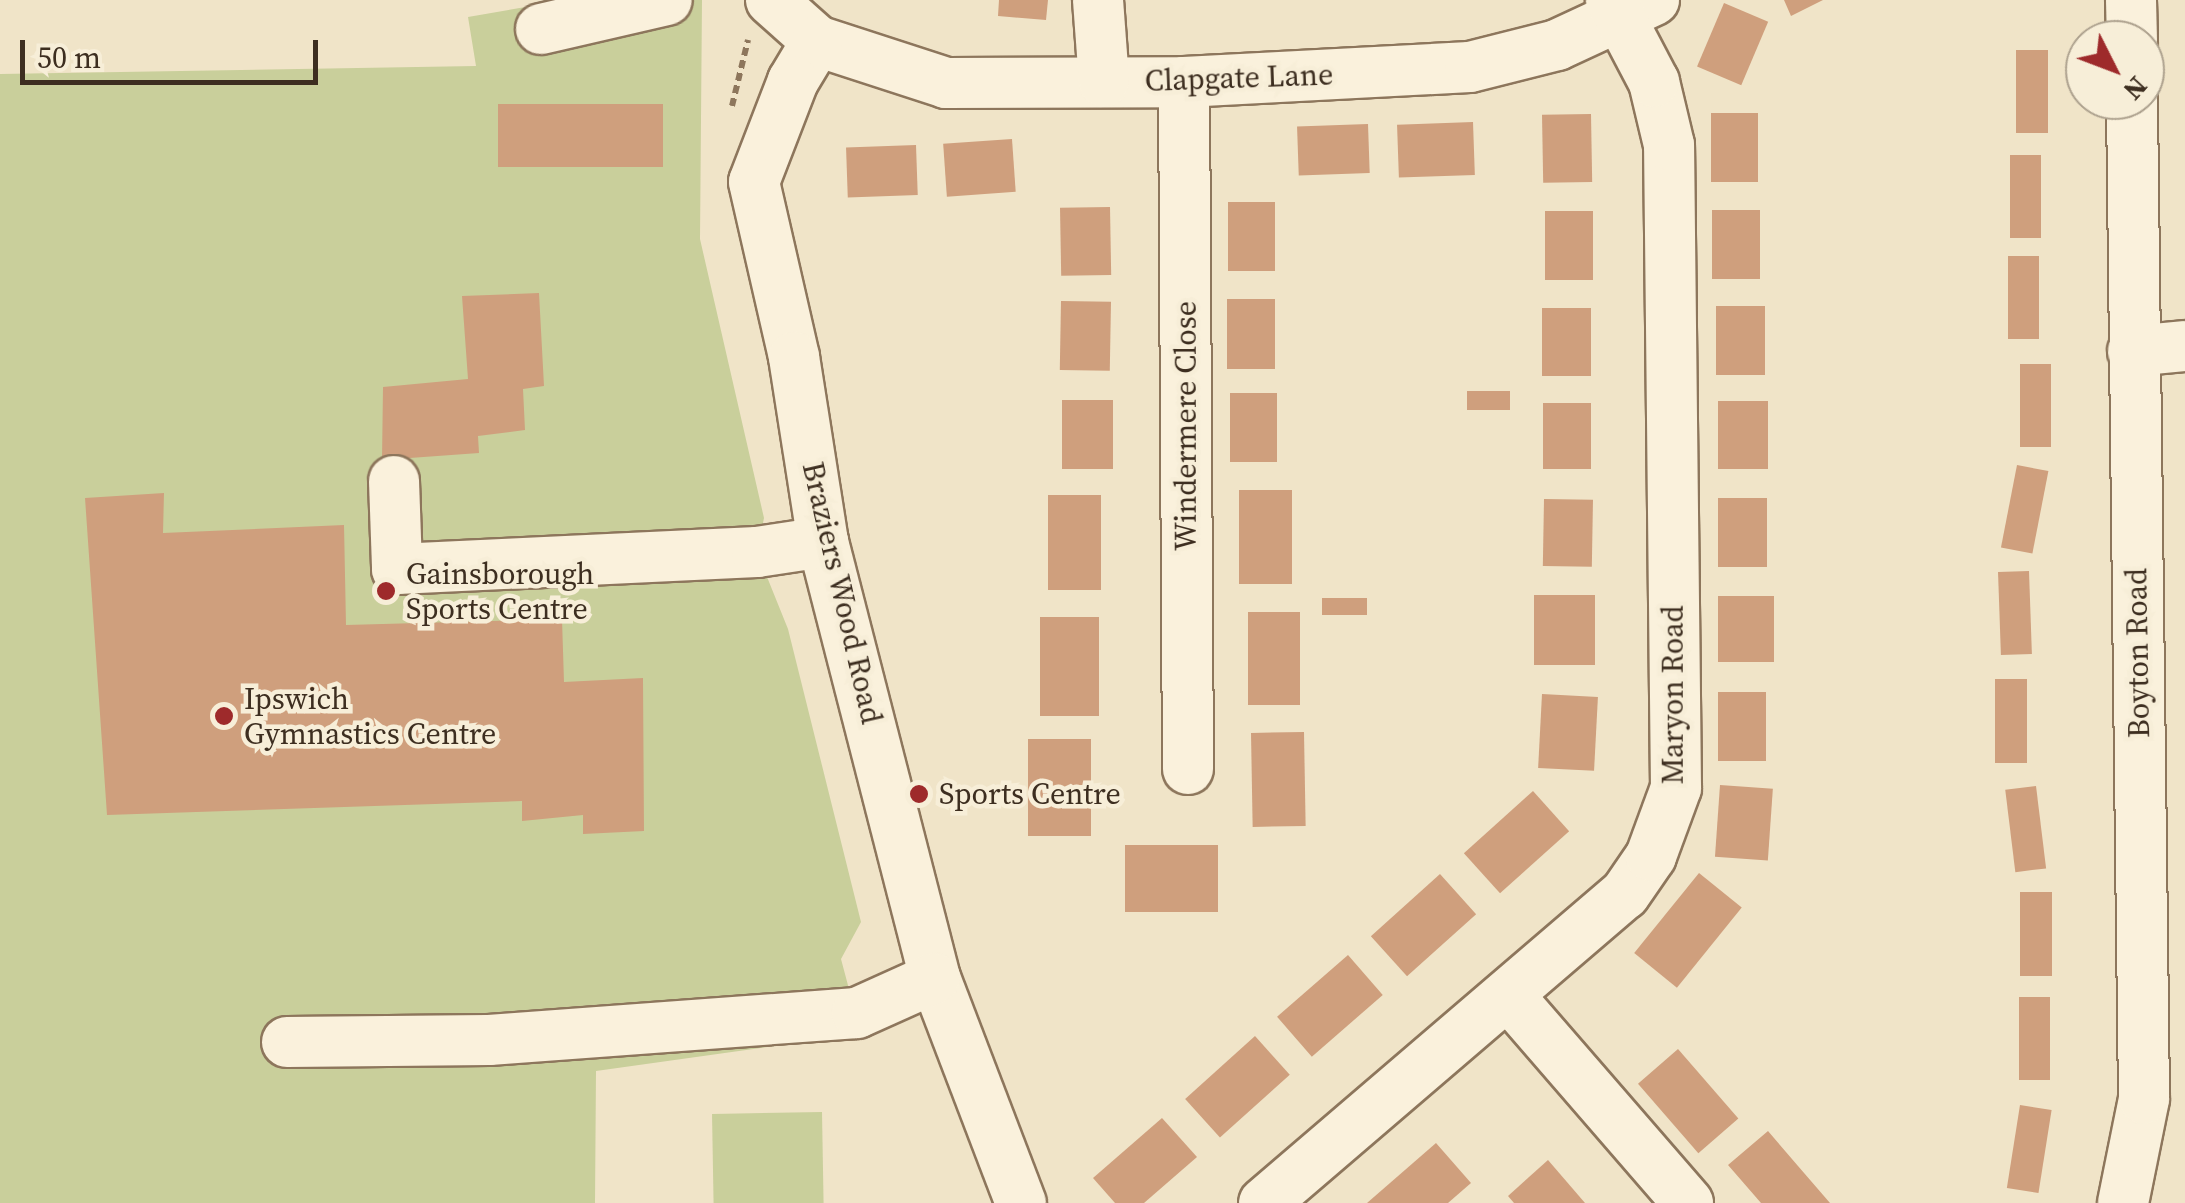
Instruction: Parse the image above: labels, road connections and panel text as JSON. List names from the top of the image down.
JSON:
{
  "streets": {
    "street": [
      "Clapgate Lane",
      "Windermere Close",
      "Braziers Wood Road",
      "Boyton Road",
      "Maryon Road"
    ]
  },
  "crossings": [
    ["Clapgate Lane", "Windermere Close"],
    ["Clapgate Lane", "Braziers Wood Road"],
    ["Clapgate Lane", "Maryon Road"]
  ],
  "places": ["Gainsborough Sports Centre", "Ipswich Gymnastics Centre", "Sports Centre"],
  "scale_bar": "50 m",
  "north": "bottom right"
}
